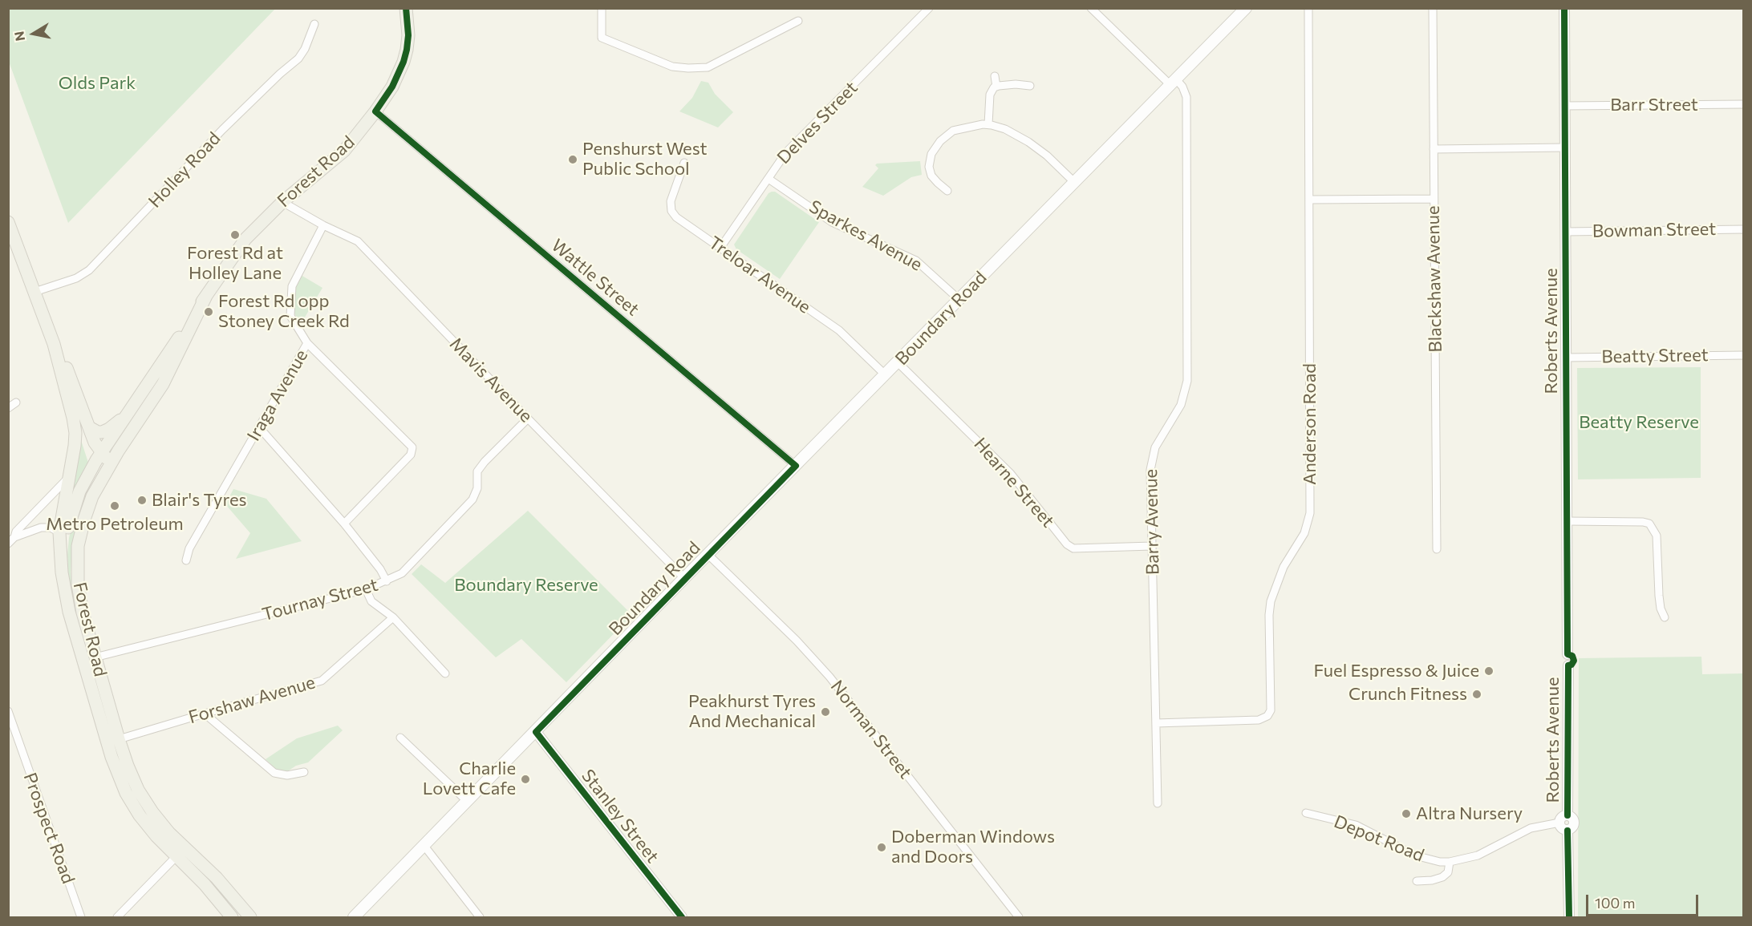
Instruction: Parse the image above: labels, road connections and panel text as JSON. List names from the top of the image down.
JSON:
{
  "streets": {
    "main road": ["Forest Road", "Boundary Road"],
    "street": [
      "Barr Street",
      "Delves Street",
      "Holley Road",
      "Bowman Street",
      "Sparkes Avenue",
      "Treloar Avenue",
      "Wattle Street",
      "Blackshaw Avenue",
      "Roberts Avenue",
      "Beatty Street",
      "Mavis Avenue",
      "Iraga Avenue",
      "Anderson Road",
      "Hearne Street",
      "Barry Avenue",
      "Tournay Street",
      "Forshaw Avenue",
      "Norman Street",
      "Stanley Street",
      "Prospect Road",
      "Depot Road"
    ]
  },
  "crossings": [
    ["Barr Street", "Roberts Avenue"],
    ["Delves Street", "Sparkes Avenue"],
    ["Delves Street", "Treloar Avenue"],
    ["Forest Road", "Wattle Street"],
    ["Forest Road", "Mavis Avenue"],
    ["Forest Road", "Tournay Street"],
    ["Forest Road", "Forshaw Avenue"],
    ["Bowman Street", "Roberts Avenue"],
    ["Sparkes Avenue", "Boundary Road"],
    ["Treloar Avenue", "Boundary Road"],
    ["Wattle Street", "Boundary Road"],
    ["Boundary Road", "Mavis Avenue"],
    ["Boundary Road", "Hearne Street"],
    ["Boundary Road", "Barry Avenue"],
    ["Boundary Road", "Norman Street"],
    ["Boundary Road", "Stanley Street"],
    ["Roberts Avenue", "Beatty Street"],
    ["Roberts Avenue", "Depot Road"],
    ["Mavis Avenue", "Iraga Avenue"],
    ["Mavis Avenue", "Tournay Street"],
    ["Anderson Road", "Barry Avenue"],
    ["Hearne Street", "Barry Avenue"]
  ],
  "parks": ["Olds Park", "Beatty Reserve", "Boundary Reserve"],
  "places": [
    "Penshurst West Public School",
    "Forest Rd at Holley Lane",
    "Forest Rd opp Stoney Creek Rd",
    "Blair's Tyres",
    "Metro Petroleum",
    "Fuel Espresso & Juice",
    "Crunch Fitness",
    "Peakhurst Tyres And Mechanical",
    "Charlie Lovett Cafe",
    "Altra Nursery",
    "Doberman Windows and Doors"
  ],
  "scale_bar": "100 m",
  "north": "left"
}
